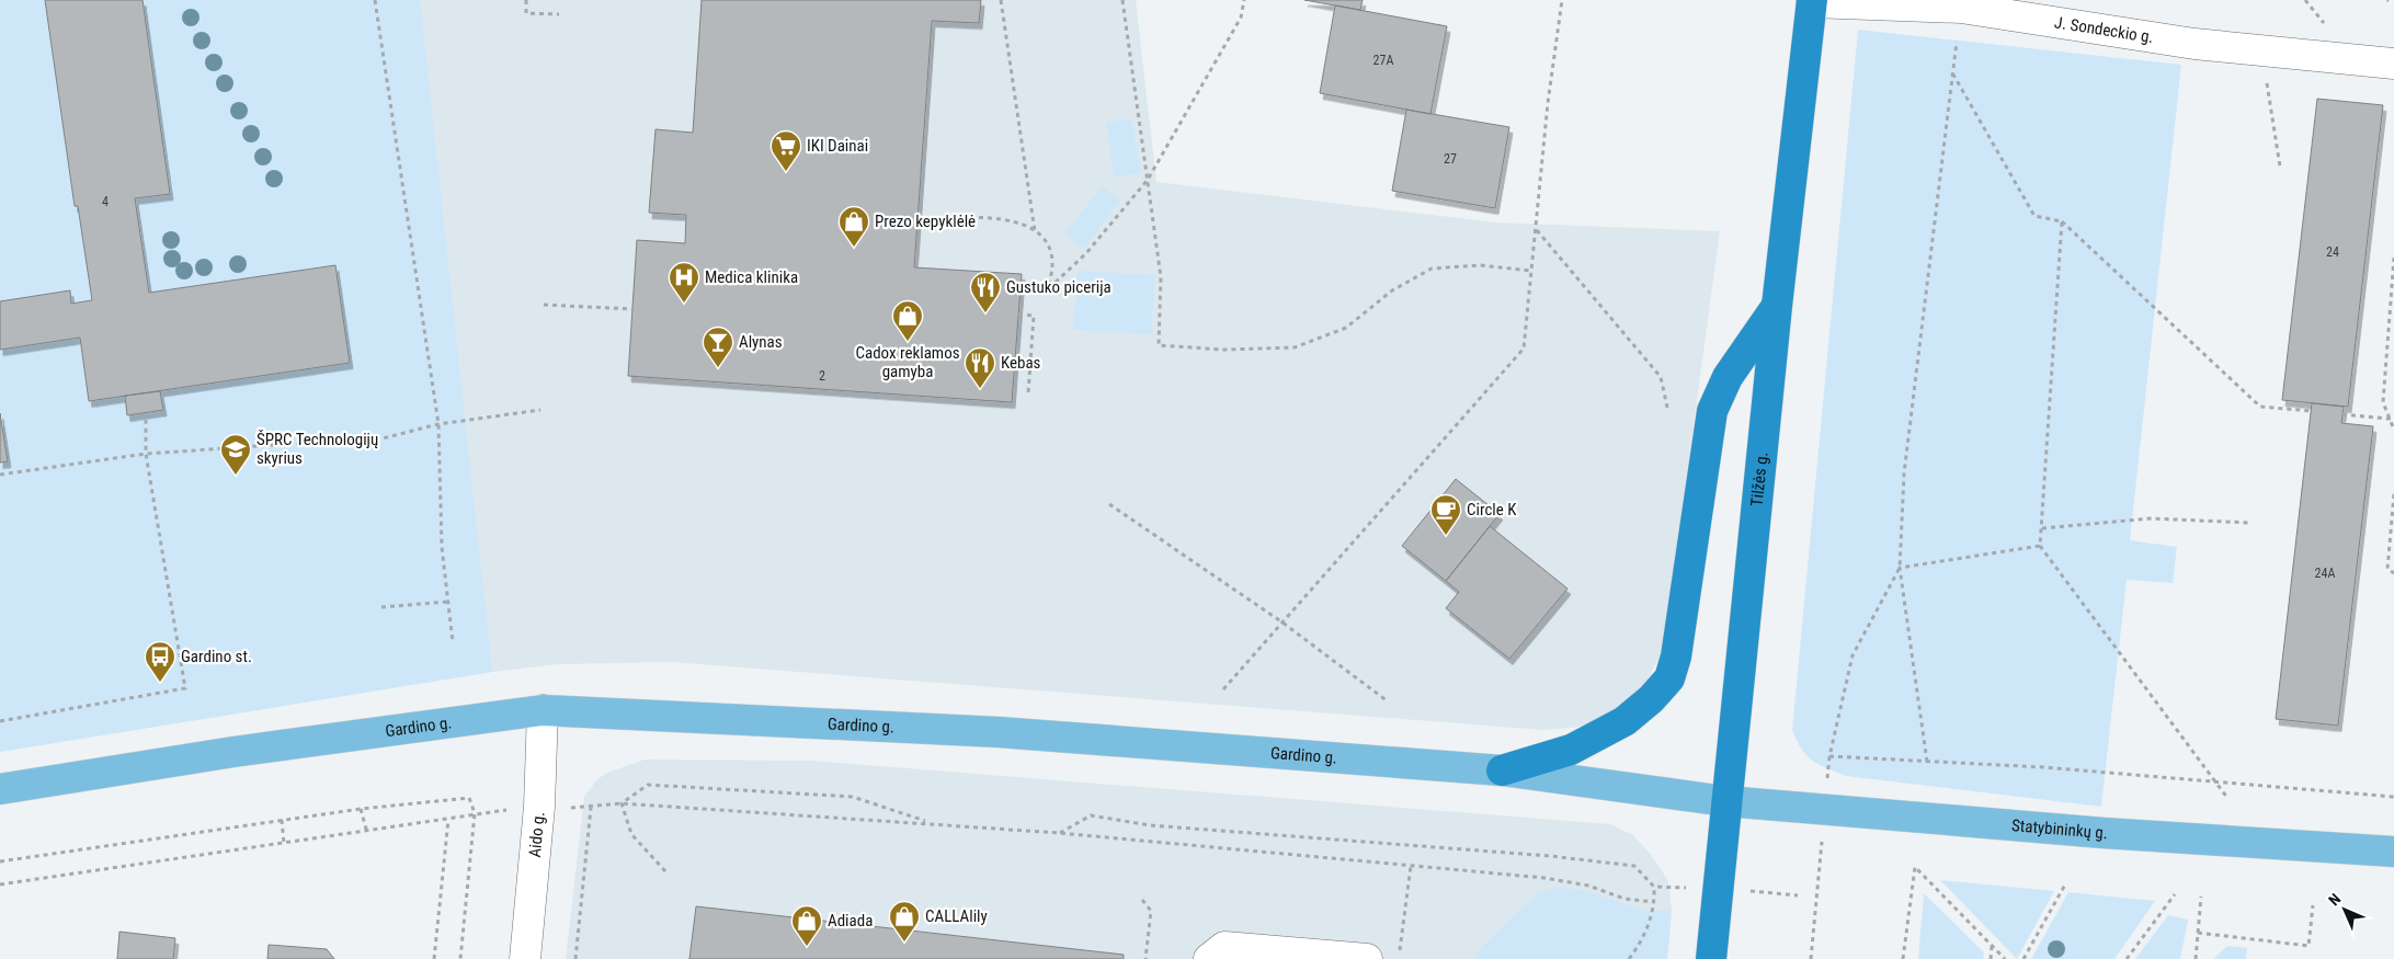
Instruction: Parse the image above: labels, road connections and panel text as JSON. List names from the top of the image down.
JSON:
{
  "streets": {
    "highway": ["Tilžės g."],
    "main road": ["Gardino g.", "Statybininkų g."],
    "street": ["J. Sondeckio g.", "Aido g."]
  },
  "crossings": [
    ["J. Sondeckio g.", "Tilžės g."],
    ["Tilžės g.", "Gardino g."],
    ["Tilžės g.", "Statybininkų g."],
    ["Gardino g.", "Statybininkų g."],
    ["Gardino g.", "Aido g."]
  ],
  "places": {
    "supermarket": ["IKI Dainai"],
    "shop": [
      "Prezo kepyklėlė",
      "Cadox reklamos gamyba",
      "CALLAlily",
      "Adiada"
    ],
    "hospital": ["Medica klinika"],
    "restaurant": ["Gustuko picerija", "Kebas"],
    "bar": ["Alynas"],
    "school or university": ["ŠPRC Technologijų skyrius"],
    "cafe": ["Circle K"],
    "bus stop": ["Gardino st."]
  },
  "house_numbers": [
    "27A",
    "27",
    "4",
    "24",
    "2",
    "24A"
  ],
  "north": "top left"
}
